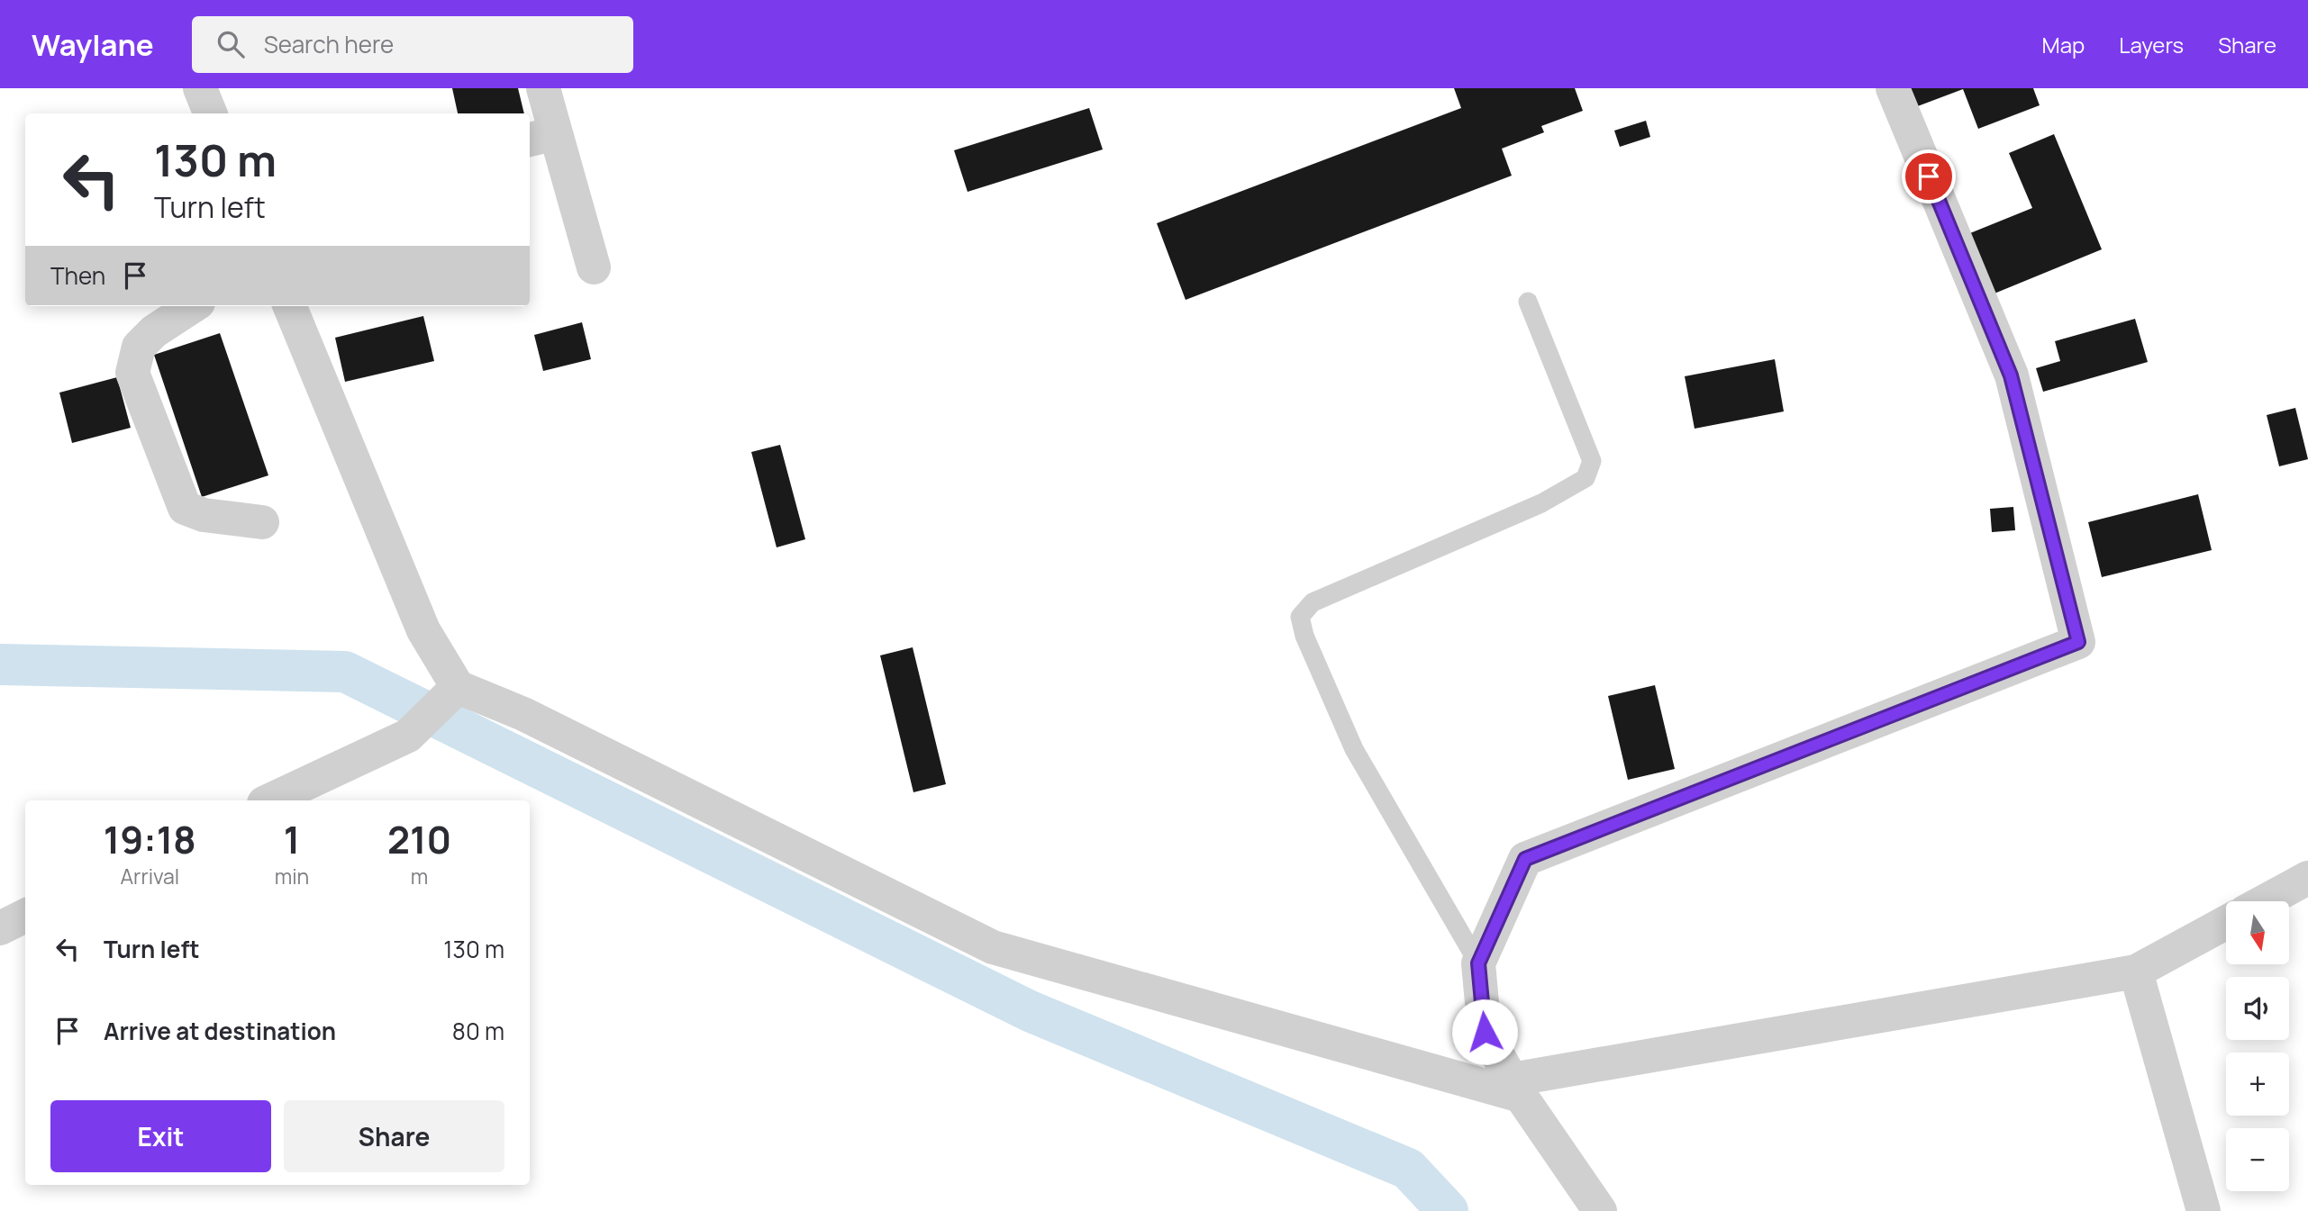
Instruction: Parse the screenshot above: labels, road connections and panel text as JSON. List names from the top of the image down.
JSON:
{
  "north": "bottom",
  "page": {
    "header": "Waylane",
    "search": "Search here",
    "nav": ["Map", "Layers", "Share"],
    "turn": ["130 m", "Turn left"],
    "then": "Then",
    "eta": [
      "19:18",
      "Arrival",
      "1",
      "min",
      "210",
      "m"
    ],
    "map_buttons": ["+", "−"],
    "list": [
      {
        "name": "Turn left",
        "value": "130 m"
      },
      {
        "name": "Arrive at destination",
        "value": "80 m"
      }
    ],
    "buttons": ["Exit", "Share"]
  }
}
